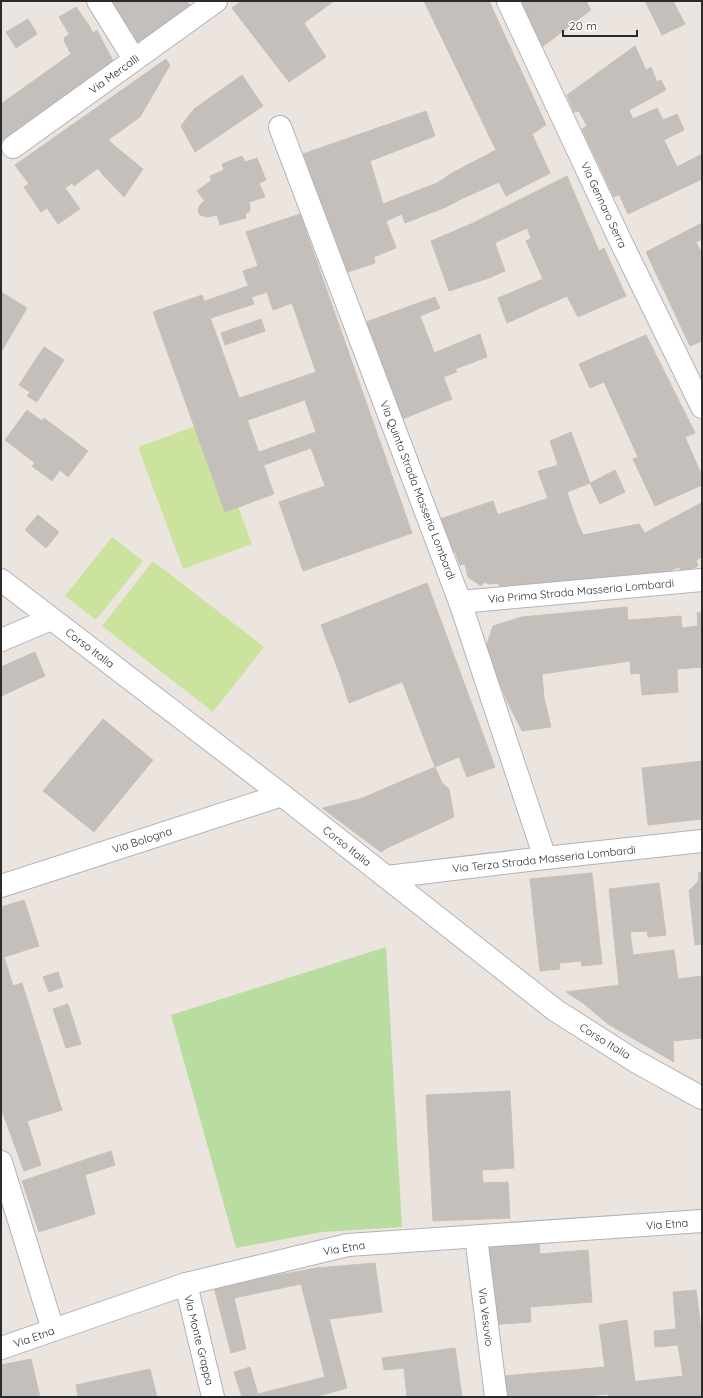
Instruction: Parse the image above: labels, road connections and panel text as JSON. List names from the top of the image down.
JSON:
{
  "streets": {
    "street": [
      "Via Mercalli",
      "Via Gennaro Serra",
      "Via Quinta Strada Masseria Lombardi",
      "Via Prima Strada Masseria Lombardi",
      "Corso Italia",
      "Via Bologna",
      "Via Terza Strada Masseria Lombardi",
      "Via Etna",
      "Via Vesuvio",
      "Via Monte Grappa"
    ]
  },
  "crossings": [
    ["Via Quinta Strada Masseria Lombardi", "Via Prima Strada Masseria Lombardi"],
    ["Via Quinta Strada Masseria Lombardi", "Via Terza Strada Masseria Lombardi"],
    ["Corso Italia", "Via Bologna"],
    ["Corso Italia", "Via Terza Strada Masseria Lombardi"],
    ["Via Etna", "Via Vesuvio"],
    ["Via Etna", "Via Monte Grappa"]
  ],
  "scale_bar": "20 m"
}
